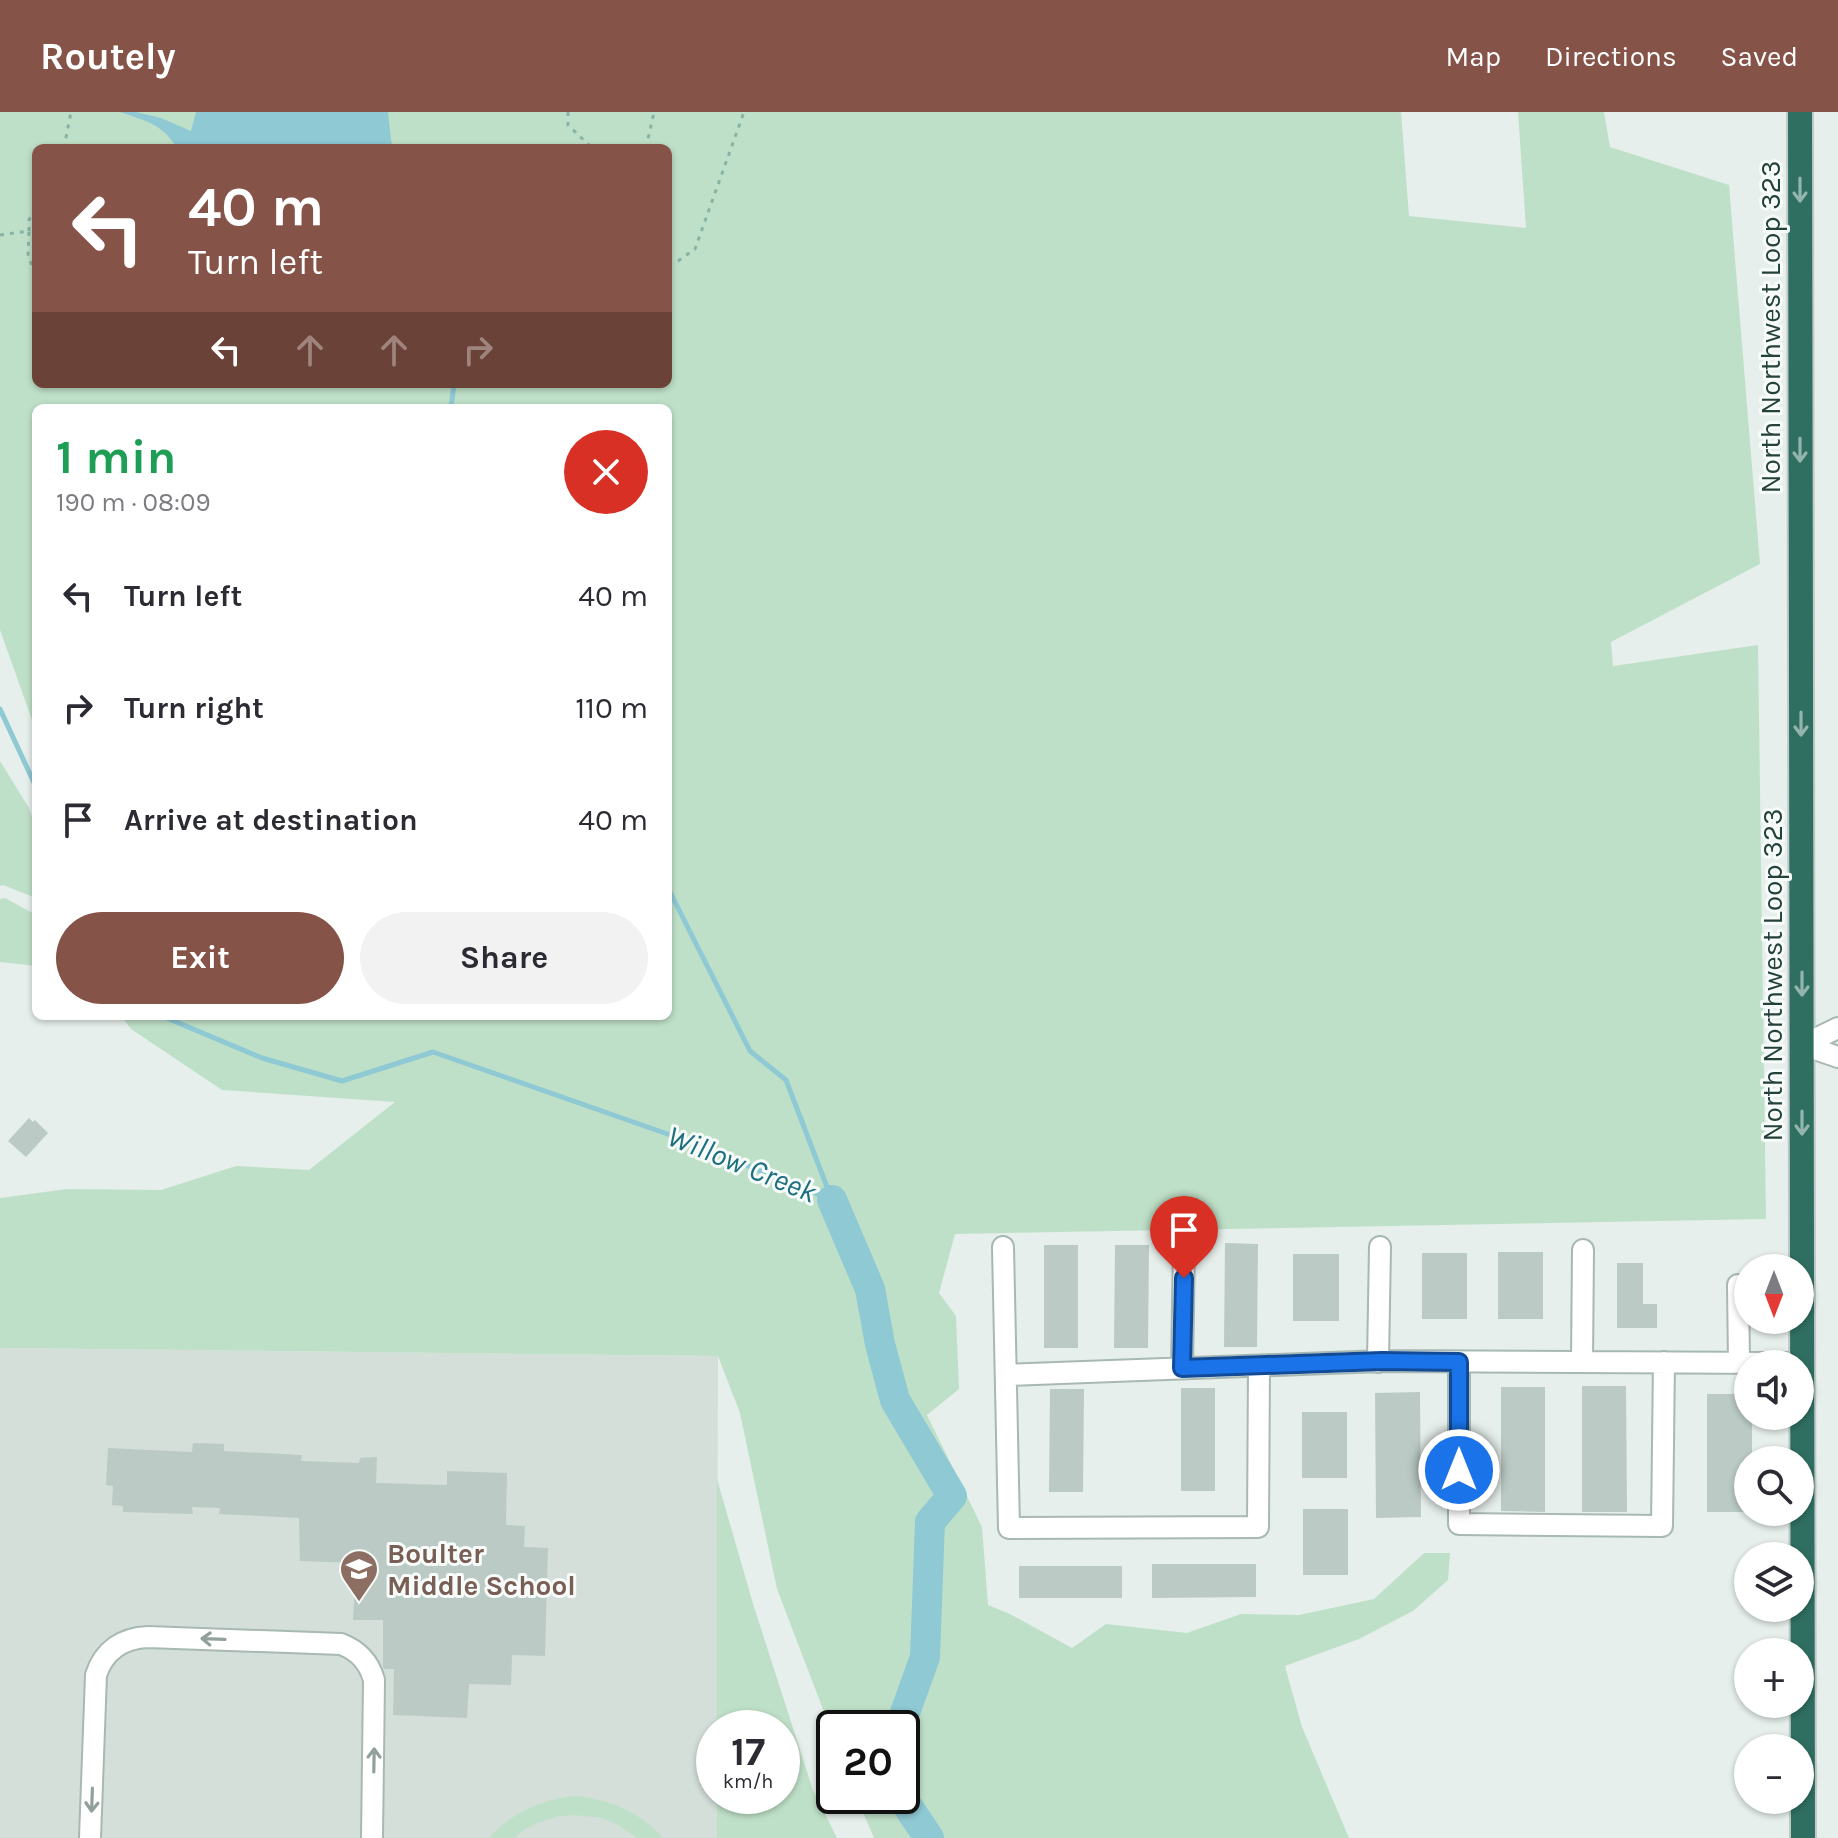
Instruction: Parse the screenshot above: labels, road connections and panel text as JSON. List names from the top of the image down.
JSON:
{
  "streets": {
    "highway": ["North Northwest Loop 323"]
  },
  "one_way": ["North Northwest Loop 323"],
  "water": ["Willow Creek"],
  "places": {
    "school or university": ["Boulter Middle School"]
  },
  "north": "bottom",
  "page": {
    "header": "Routely",
    "nav": ["Map", "Directions", "Saved"],
    "turn": ["40 m", "Turn left"],
    "heading": ["1 min", "190 m · 08:09"],
    "list": [
      {
        "name": "Turn left",
        "value": "40 m"
      },
      {
        "name": "Turn right",
        "value": "110 m"
      },
      {
        "name": "Arrive at destination",
        "value": "40 m"
      }
    ],
    "buttons": ["Exit", "Share"],
    "map_buttons": ["+", "−"],
    "speed": "17 km/h",
    "limit": "20"
  }
}
